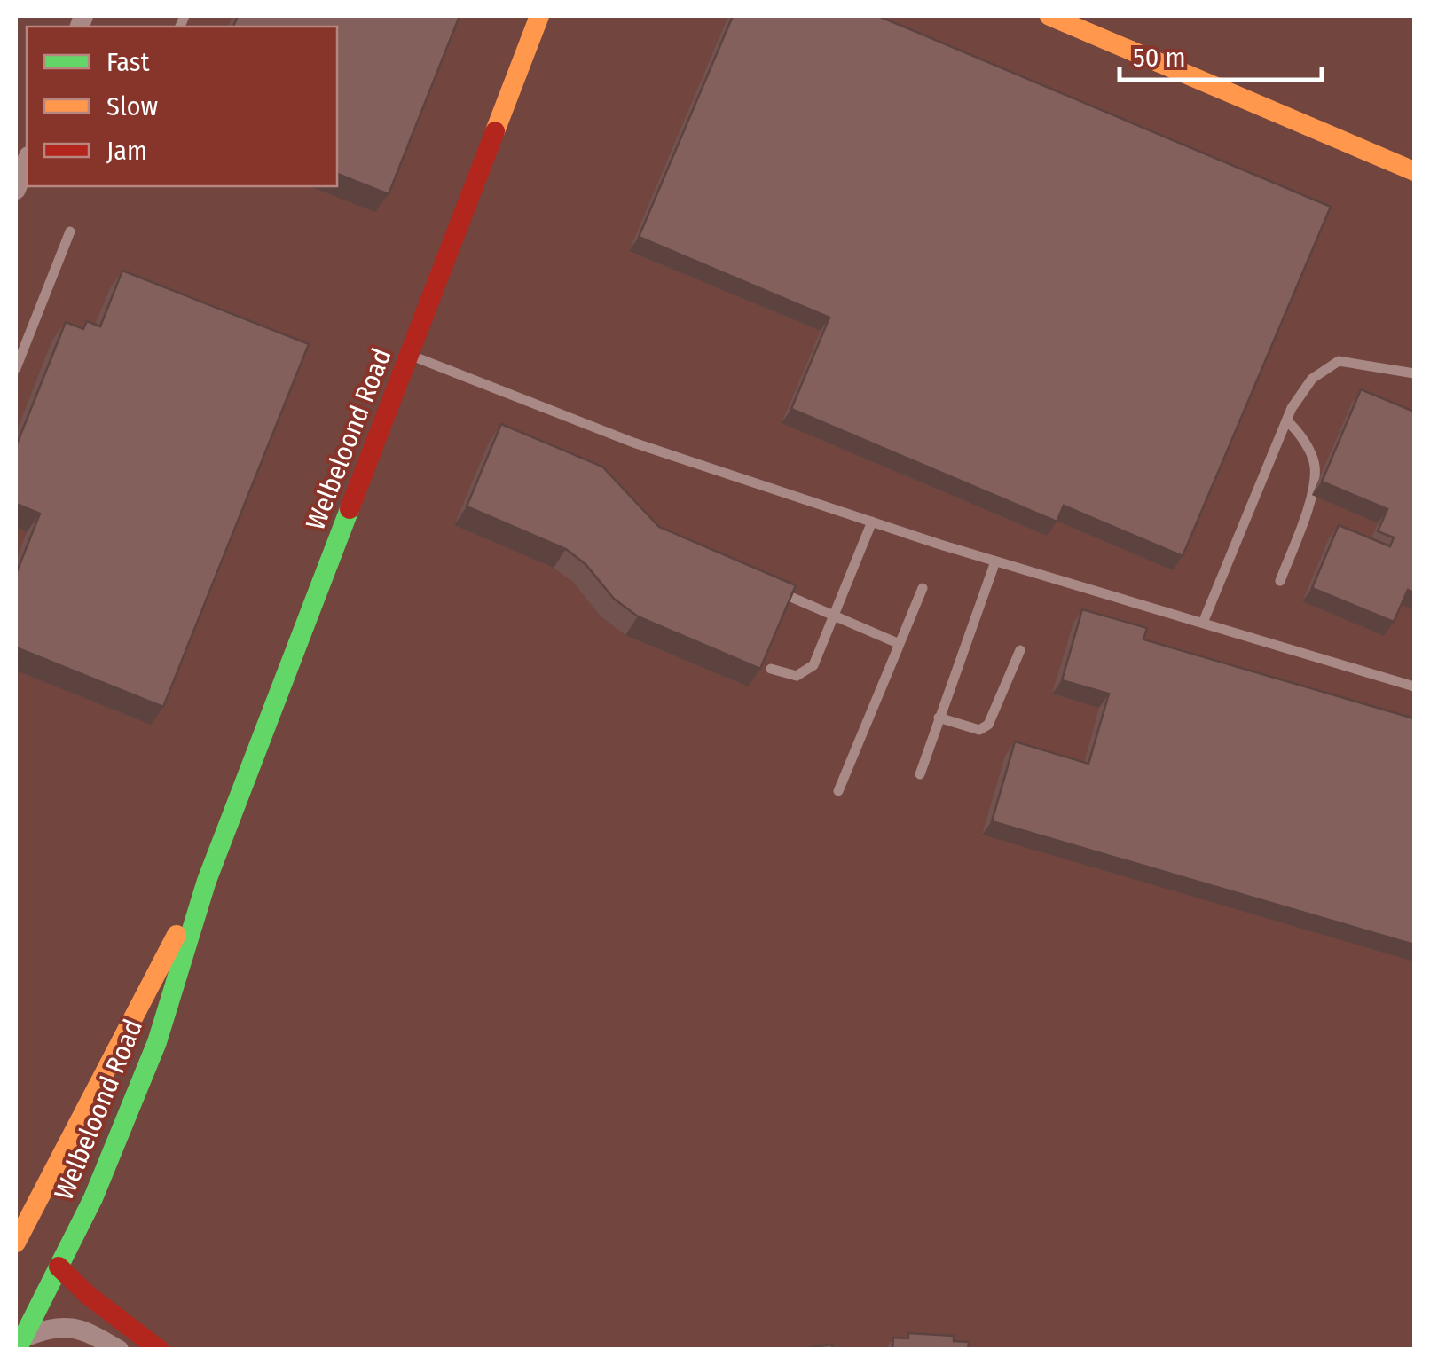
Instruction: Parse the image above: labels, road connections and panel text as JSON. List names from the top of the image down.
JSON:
{
  "streets": {
    "main road": ["Welbeloond Road"]
  },
  "legend": ["Fast", "Slow", "Jam"],
  "scale_bar": "50 m"
}
